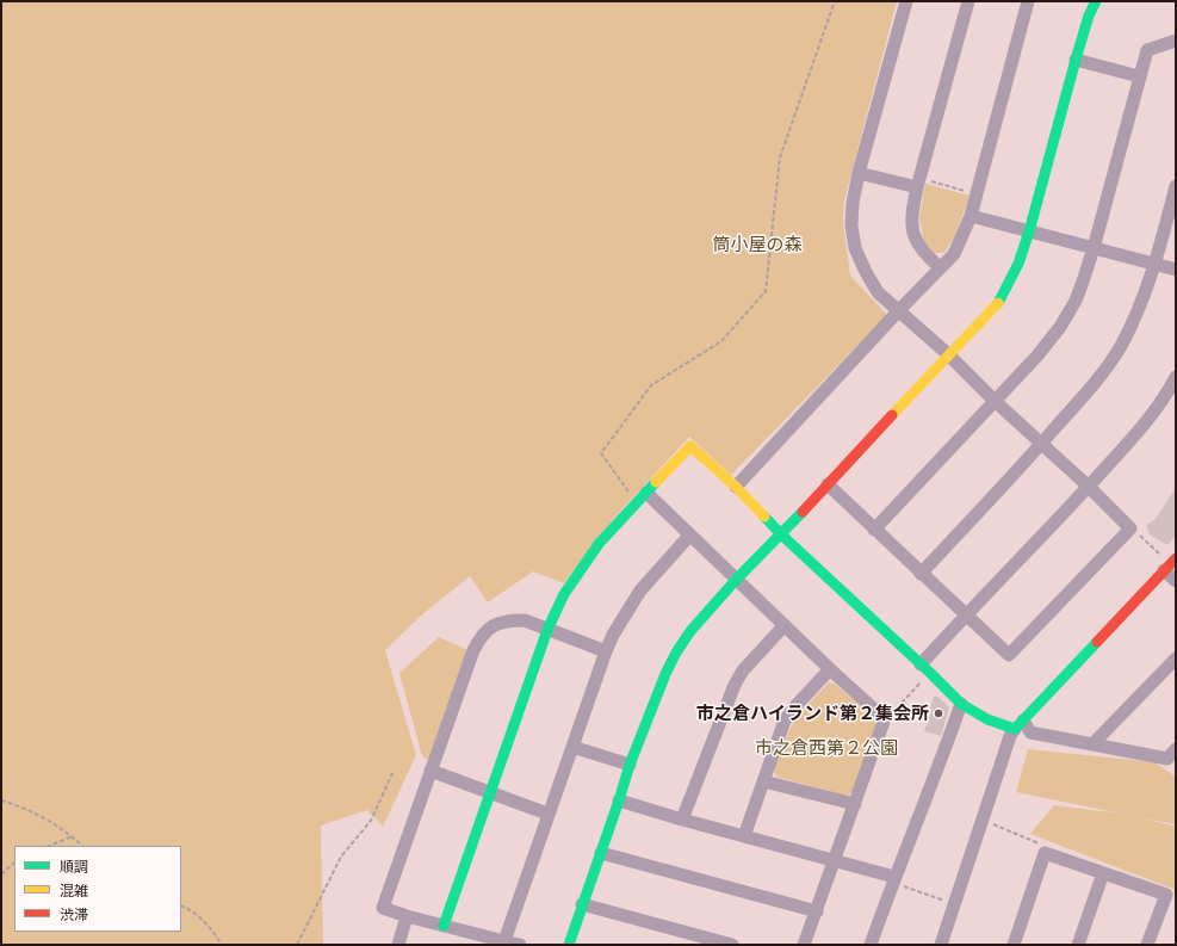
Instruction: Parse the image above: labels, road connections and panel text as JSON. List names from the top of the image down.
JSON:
{
  "parks": ["筒小屋の森", "市之倉西第２公園"],
  "places": ["市之倉ハイランド第２集会所"],
  "legend": ["順調", "混雑", "渋滞"]
}
